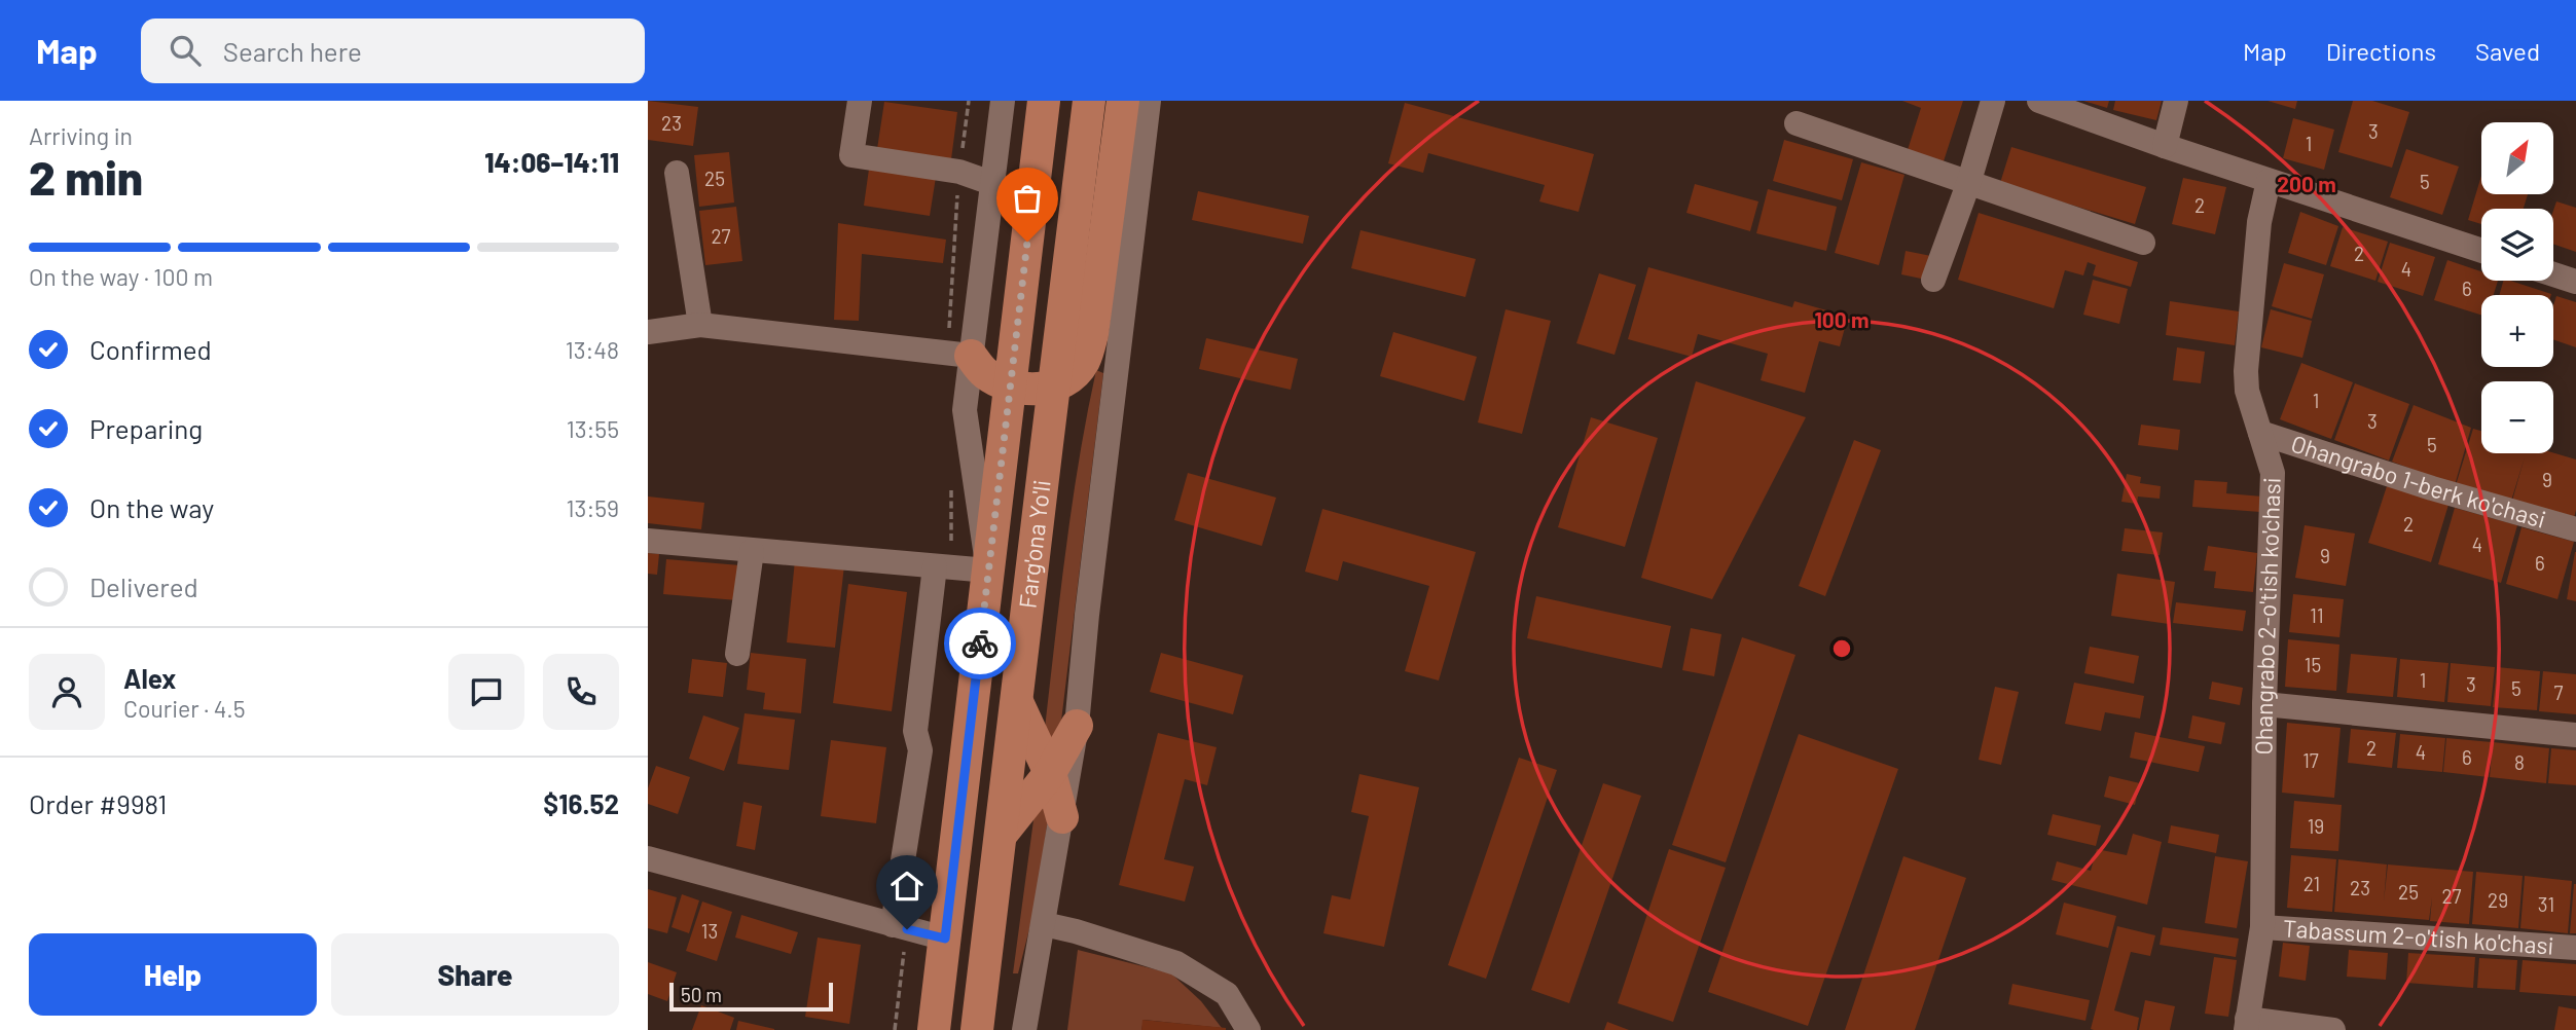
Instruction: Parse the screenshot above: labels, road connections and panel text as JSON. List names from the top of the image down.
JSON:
{
  "streets": {
    "main road": ["Farg'ona Yo'li"],
    "street": ["Ohangrabo 1-berk ko'chasi", "Ohangrabo 2-o'tish ko'chasi", "Tabassum 2-o'tish ko'chasi"]
  },
  "crossings": [
    ["Ohangrabo 1-berk ko'chasi", "Ohangrabo 2-o'tish ko'chasi"],
    ["Ohangrabo 2-o'tish ko'chasi", "Tabassum 2-o'tish ko'chasi"]
  ],
  "house_numbers": [
    "23",
    "3",
    "1",
    "25",
    "5",
    "2",
    "27",
    "2",
    "4",
    "6",
    "1",
    "3",
    "5",
    "9",
    "2",
    "4",
    "9",
    "6",
    "11",
    "15",
    "1",
    "3",
    "5",
    "7",
    "2",
    "4",
    "6",
    "17",
    "8",
    "19",
    "21",
    "23",
    "25",
    "27",
    "29",
    "31",
    "13"
  ],
  "scale_bar": "50 m",
  "north": "top right",
  "page": {
    "header": "Map",
    "search": "Search here",
    "nav": ["Map", "Directions", "Saved"],
    "heading": ["2 min", "Arriving in", "14:06–14:11"],
    "panel": [
      "Alex",
      "Courier · 4.5",
      "Order #9981",
      "$16.52"
    ],
    "map_buttons": ["+", "−"],
    "bar": "On the way · 100 m",
    "list": [
      ["Confirmed", "13:48"],
      ["Preparing", "13:55"],
      ["On the way", "13:59"],
      "Delivered"
    ],
    "buttons": ["Help", "Share"],
    "scale": "50 m"
  },
  "rings": ["200 m", "100 m"]
}
